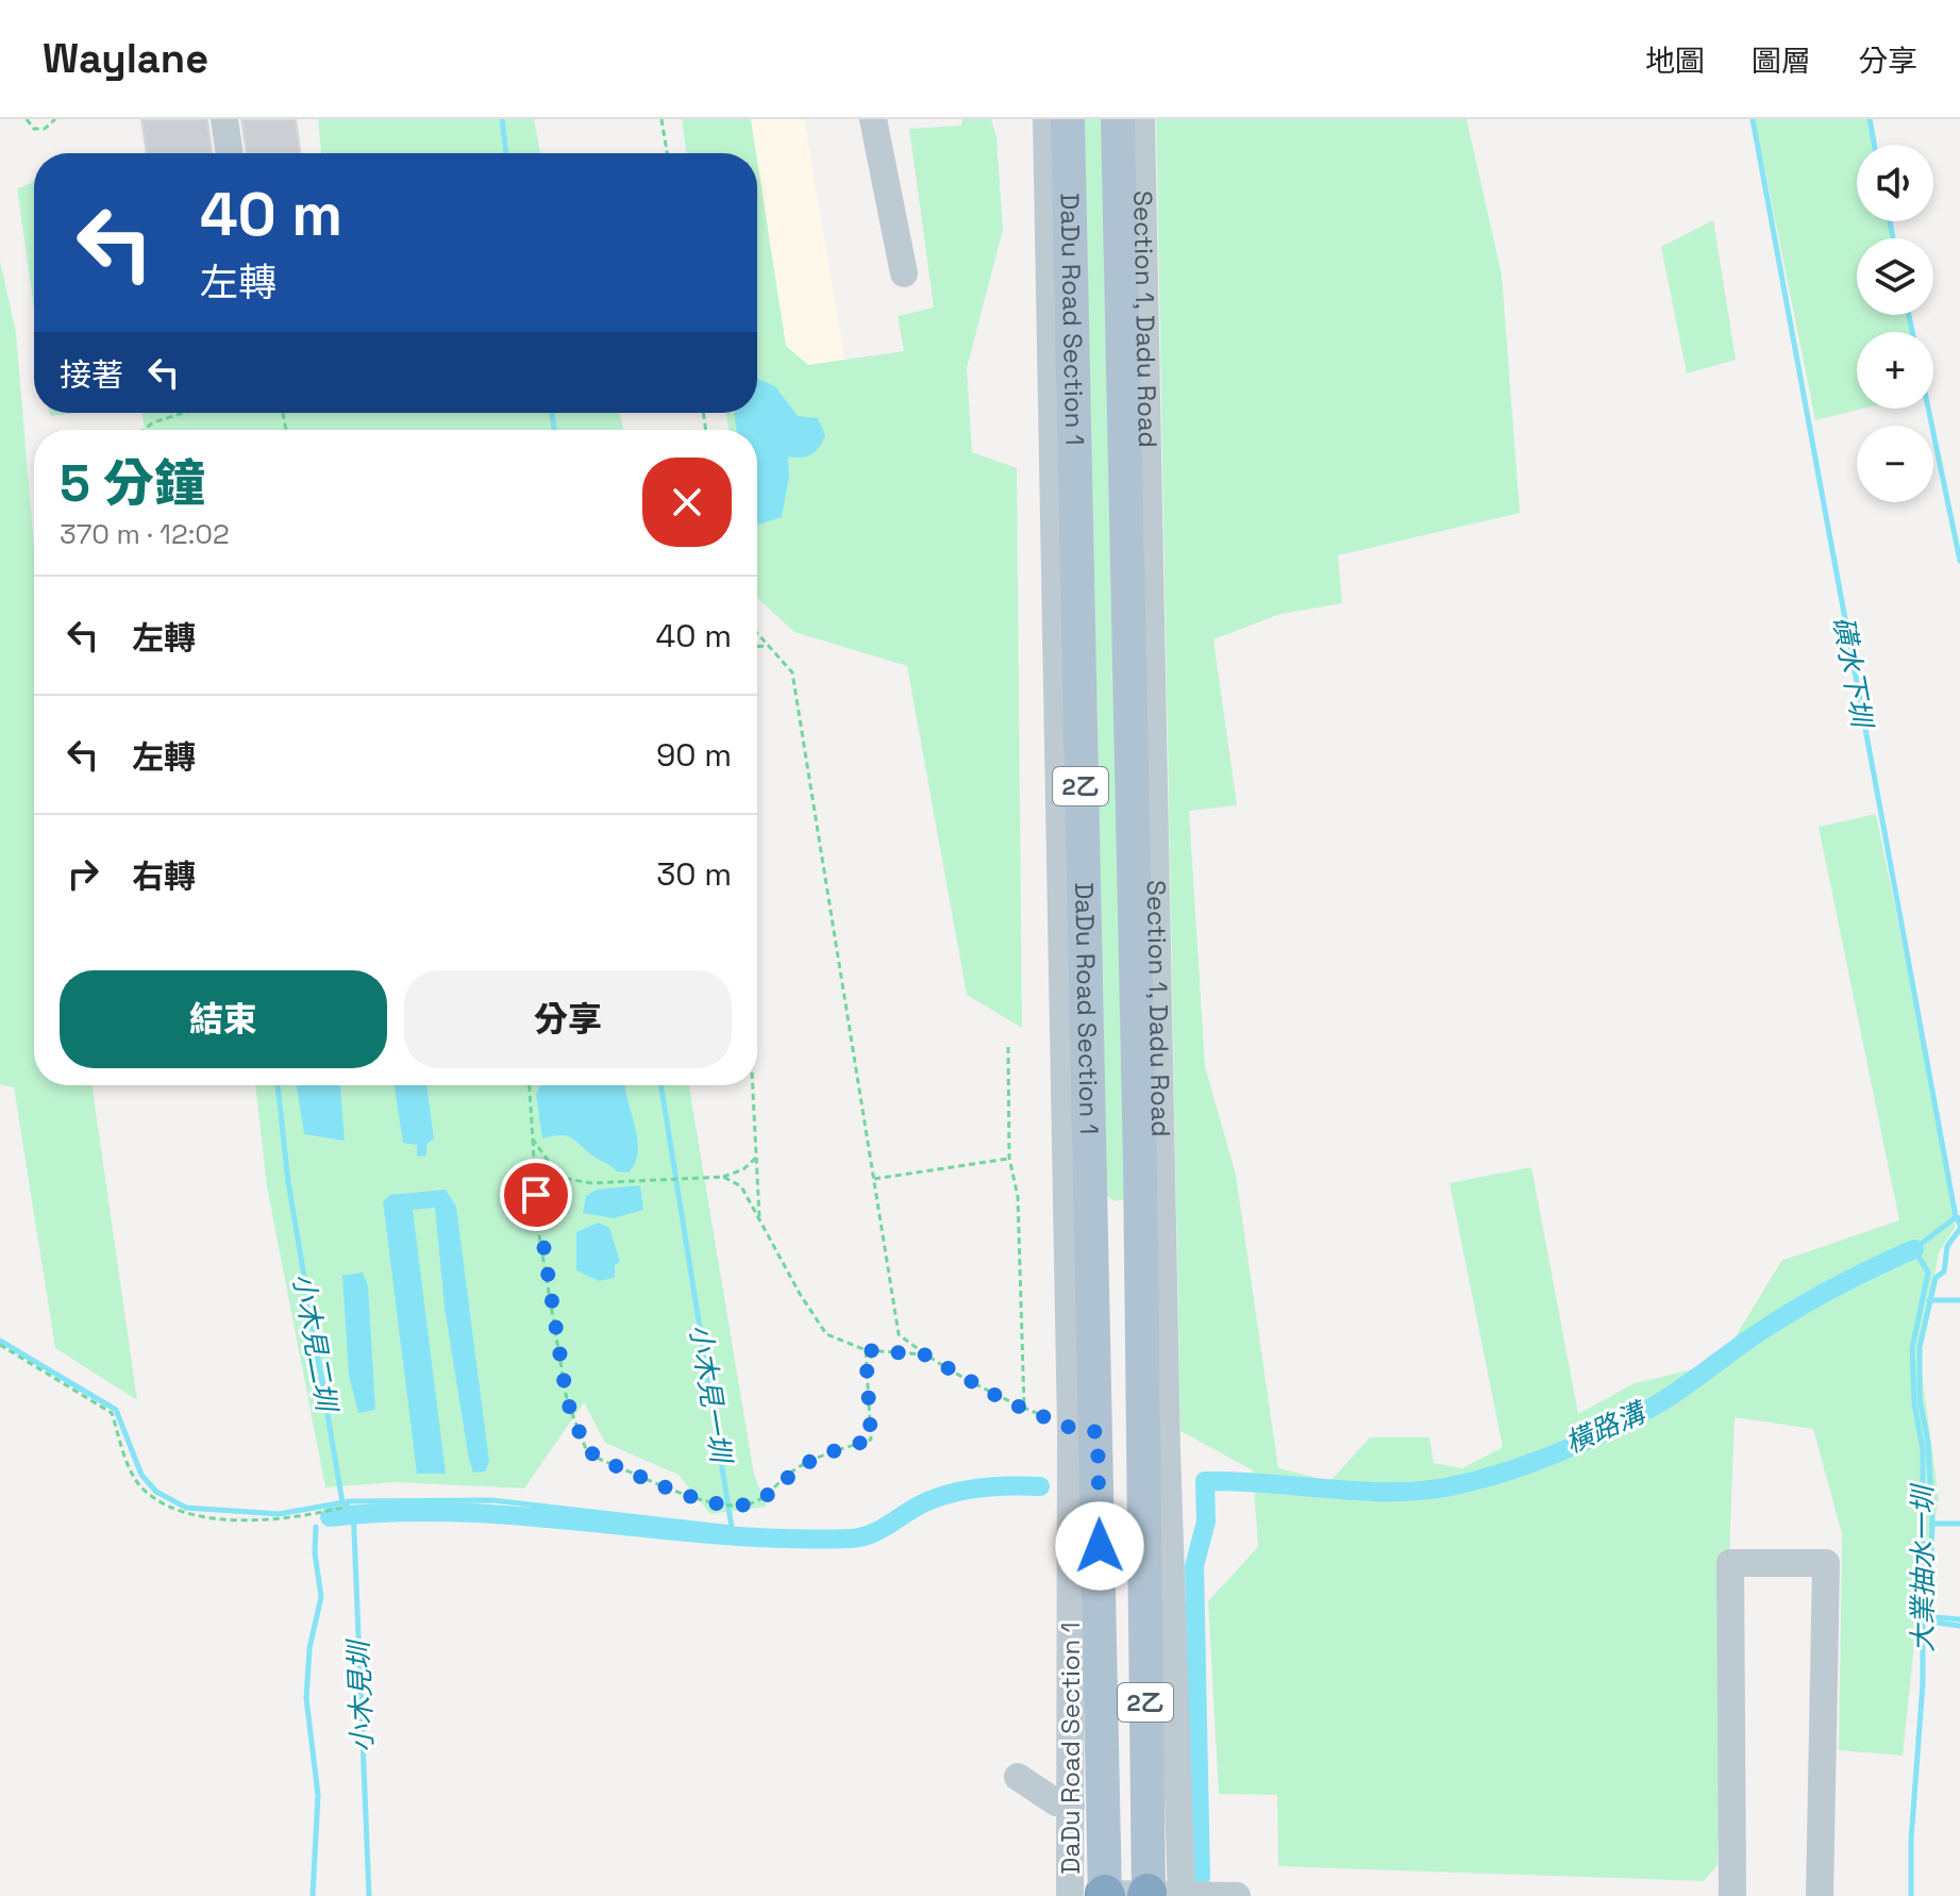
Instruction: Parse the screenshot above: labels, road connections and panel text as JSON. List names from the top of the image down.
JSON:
{
  "streets": {
    "main road": ["DaDu Road Section 1", "Section 1, Dadu Road", "2乙"]
  },
  "water": [
    "磺水下圳",
    "小木見二圳",
    "小木見一圳",
    "橫路溝",
    "大業抽水一圳",
    "小木見圳"
  ],
  "page": {
    "header": "Waylane",
    "nav": ["地圖", "圖層", "分享"],
    "map_buttons": ["+", "−"],
    "turn": ["40 m", "左轉"],
    "then": "接著",
    "heading": ["5 分鐘", "370 m · 12:02"],
    "list": [
      {
        "name": "左轉",
        "value": "40 m"
      },
      {
        "name": "左轉",
        "value": "90 m"
      },
      {
        "name": "右轉",
        "value": "30 m"
      }
    ],
    "buttons": ["結束", "分享"]
  }
}
